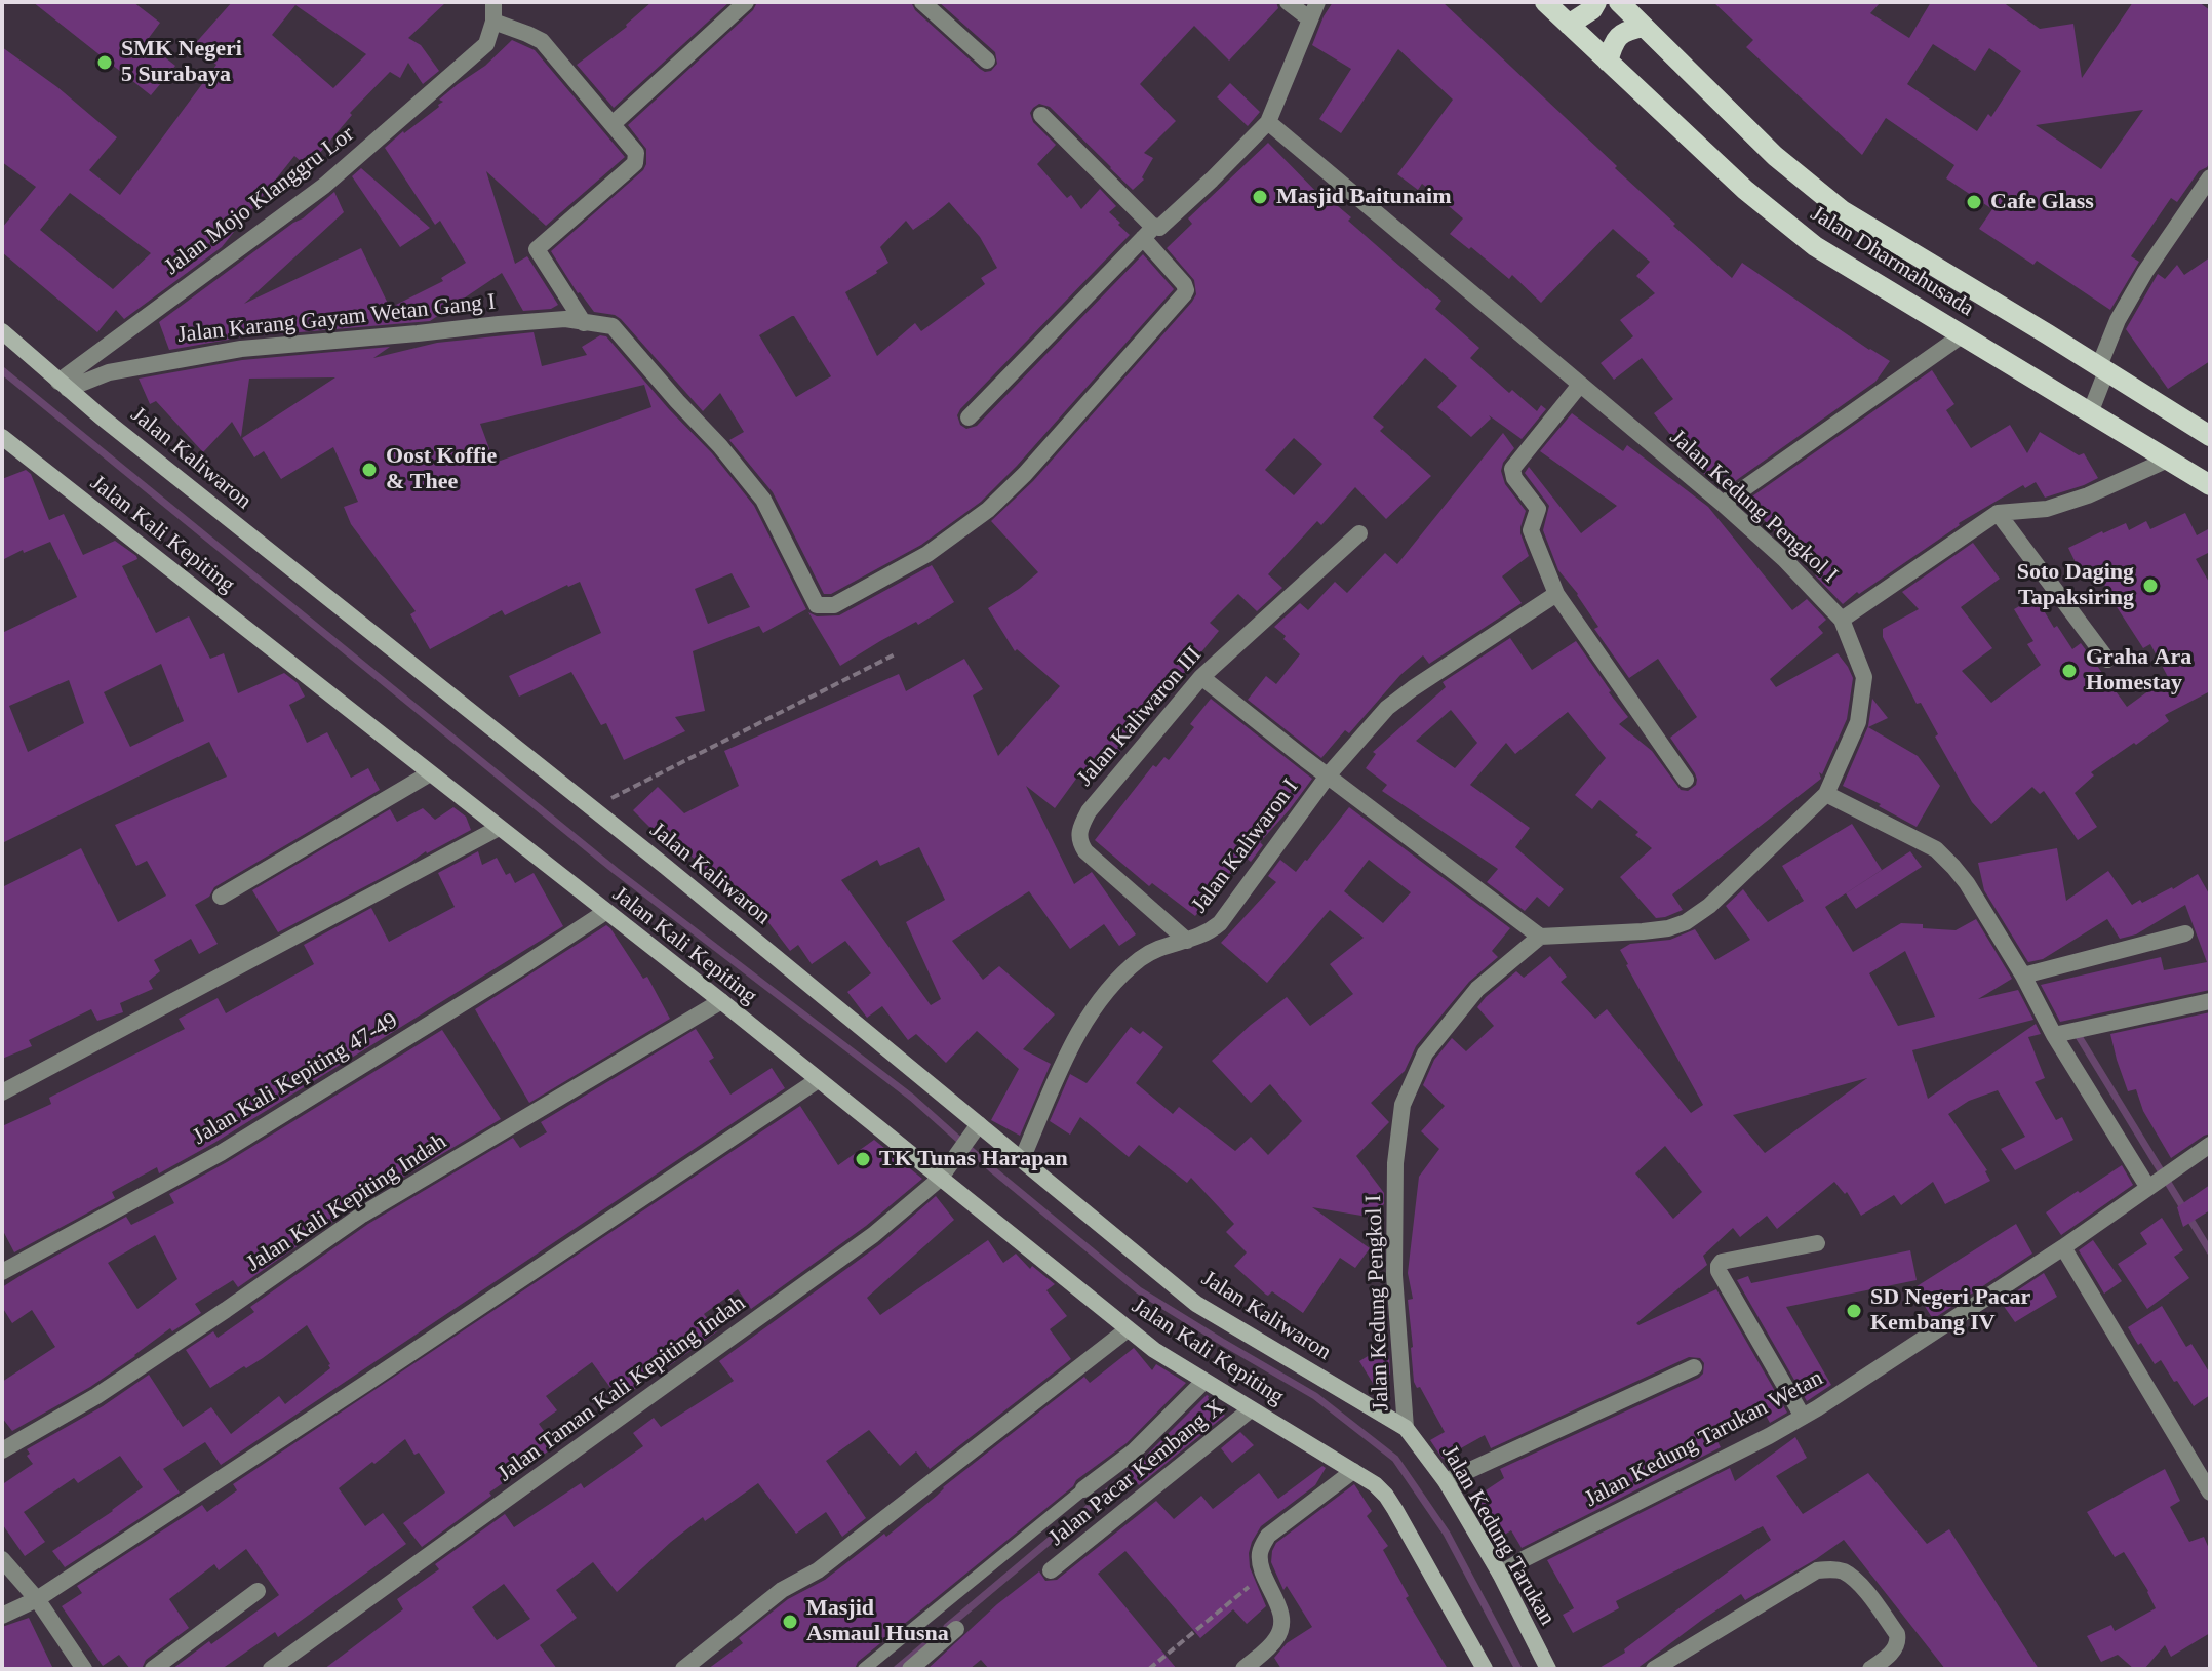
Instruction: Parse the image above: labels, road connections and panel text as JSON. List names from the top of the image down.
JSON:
{
  "streets": {
    "main road": [
      "Jalan Dharmahusada",
      "Jalan Kaliwaron",
      "Jalan Kali Kepiting",
      "Jalan Kedung Tarukan"
    ],
    "street": [
      "Jalan Mojo Klanggru Lor",
      "Jalan Karang Gayam Wetan Gang I",
      "Jalan Kedung Pengkol I",
      "Jalan Kaliwaron III",
      "Jalan Kaliwaron I",
      "Jalan Kali Kepiting 47-49",
      "Jalan Kali Kepiting Indah",
      "Jalan Taman Kali Kepiting Indah",
      "Jalan Kedung Tarukan Wetan",
      "Jalan Pacar Kembang X"
    ]
  },
  "crossings": [
    ["Jalan Mojo Klanggru Lor", "Jalan Karang Gayam Wetan Gang I"],
    ["Jalan Mojo Klanggru Lor", "Jalan Kaliwaron"],
    ["Jalan Karang Gayam Wetan Gang I", "Jalan Kaliwaron"],
    ["Jalan Kaliwaron", "Jalan Kedung Pengkol I"],
    ["Jalan Kaliwaron", "Jalan Kaliwaron I"],
    ["Jalan Kaliwaron", "Jalan Taman Kali Kepiting Indah"],
    ["Jalan Kaliwaron", "Jalan Kedung Tarukan"],
    ["Jalan Kedung Pengkol I", "Jalan Kedung Tarukan"],
    ["Jalan Kali Kepiting", "Jalan Kali Kepiting 47-49"],
    ["Jalan Kali Kepiting", "Jalan Kali Kepiting Indah"],
    ["Jalan Kali Kepiting", "Jalan Taman Kali Kepiting Indah"],
    ["Jalan Kali Kepiting", "Jalan Pacar Kembang X"],
    ["Jalan Kaliwaron III", "Jalan Kaliwaron I"],
    ["Jalan Kedung Tarukan Wetan", "Jalan Kedung Tarukan"]
  ],
  "places": [
    "SMK Negeri 5 Surabaya",
    "Masjid Baitunaim",
    "Cafe Glass",
    "Oost Koffie & Thee",
    "Soto Daging Tapaksiring",
    "Graha Ara Homestay",
    "TK Tunas Harapan",
    "SD Negeri Pacar Kembang IV",
    "Masjid Asmaul Husna"
  ]
}
